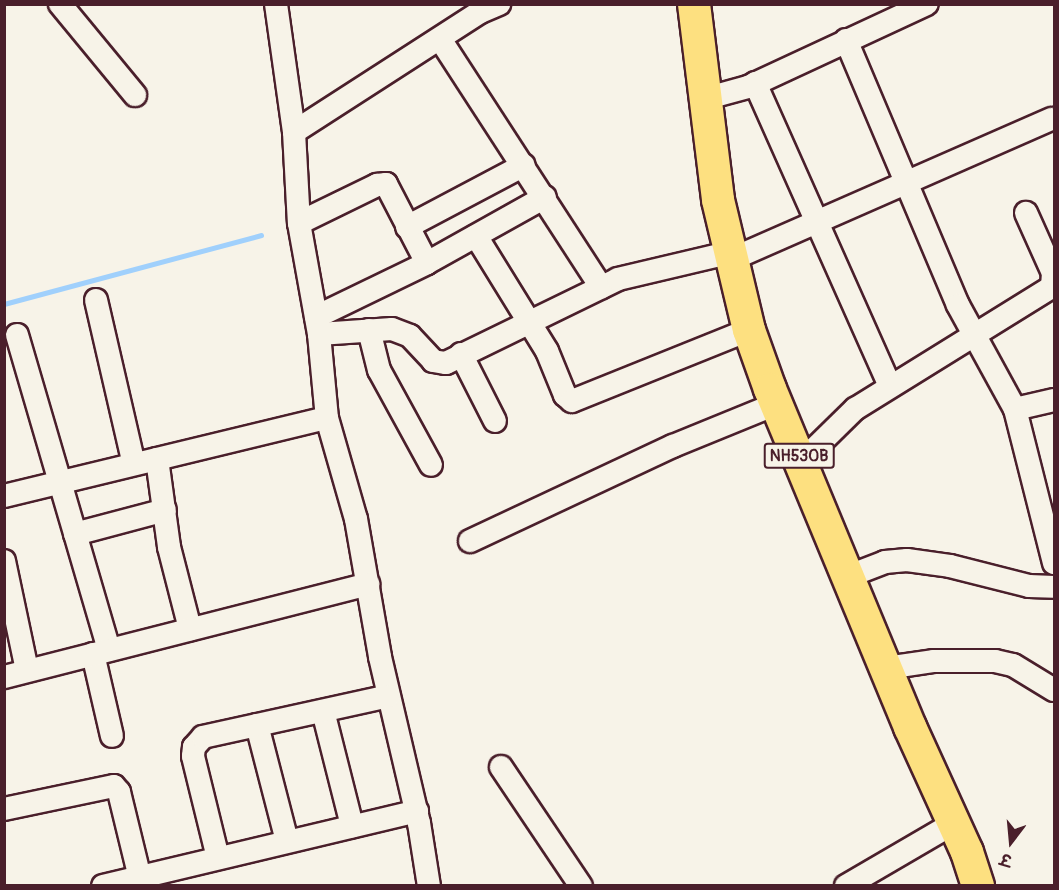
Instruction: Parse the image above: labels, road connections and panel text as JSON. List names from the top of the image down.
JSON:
{
  "streets": {
    "highway": ["NH530B"]
  },
  "north": "bottom"
}
